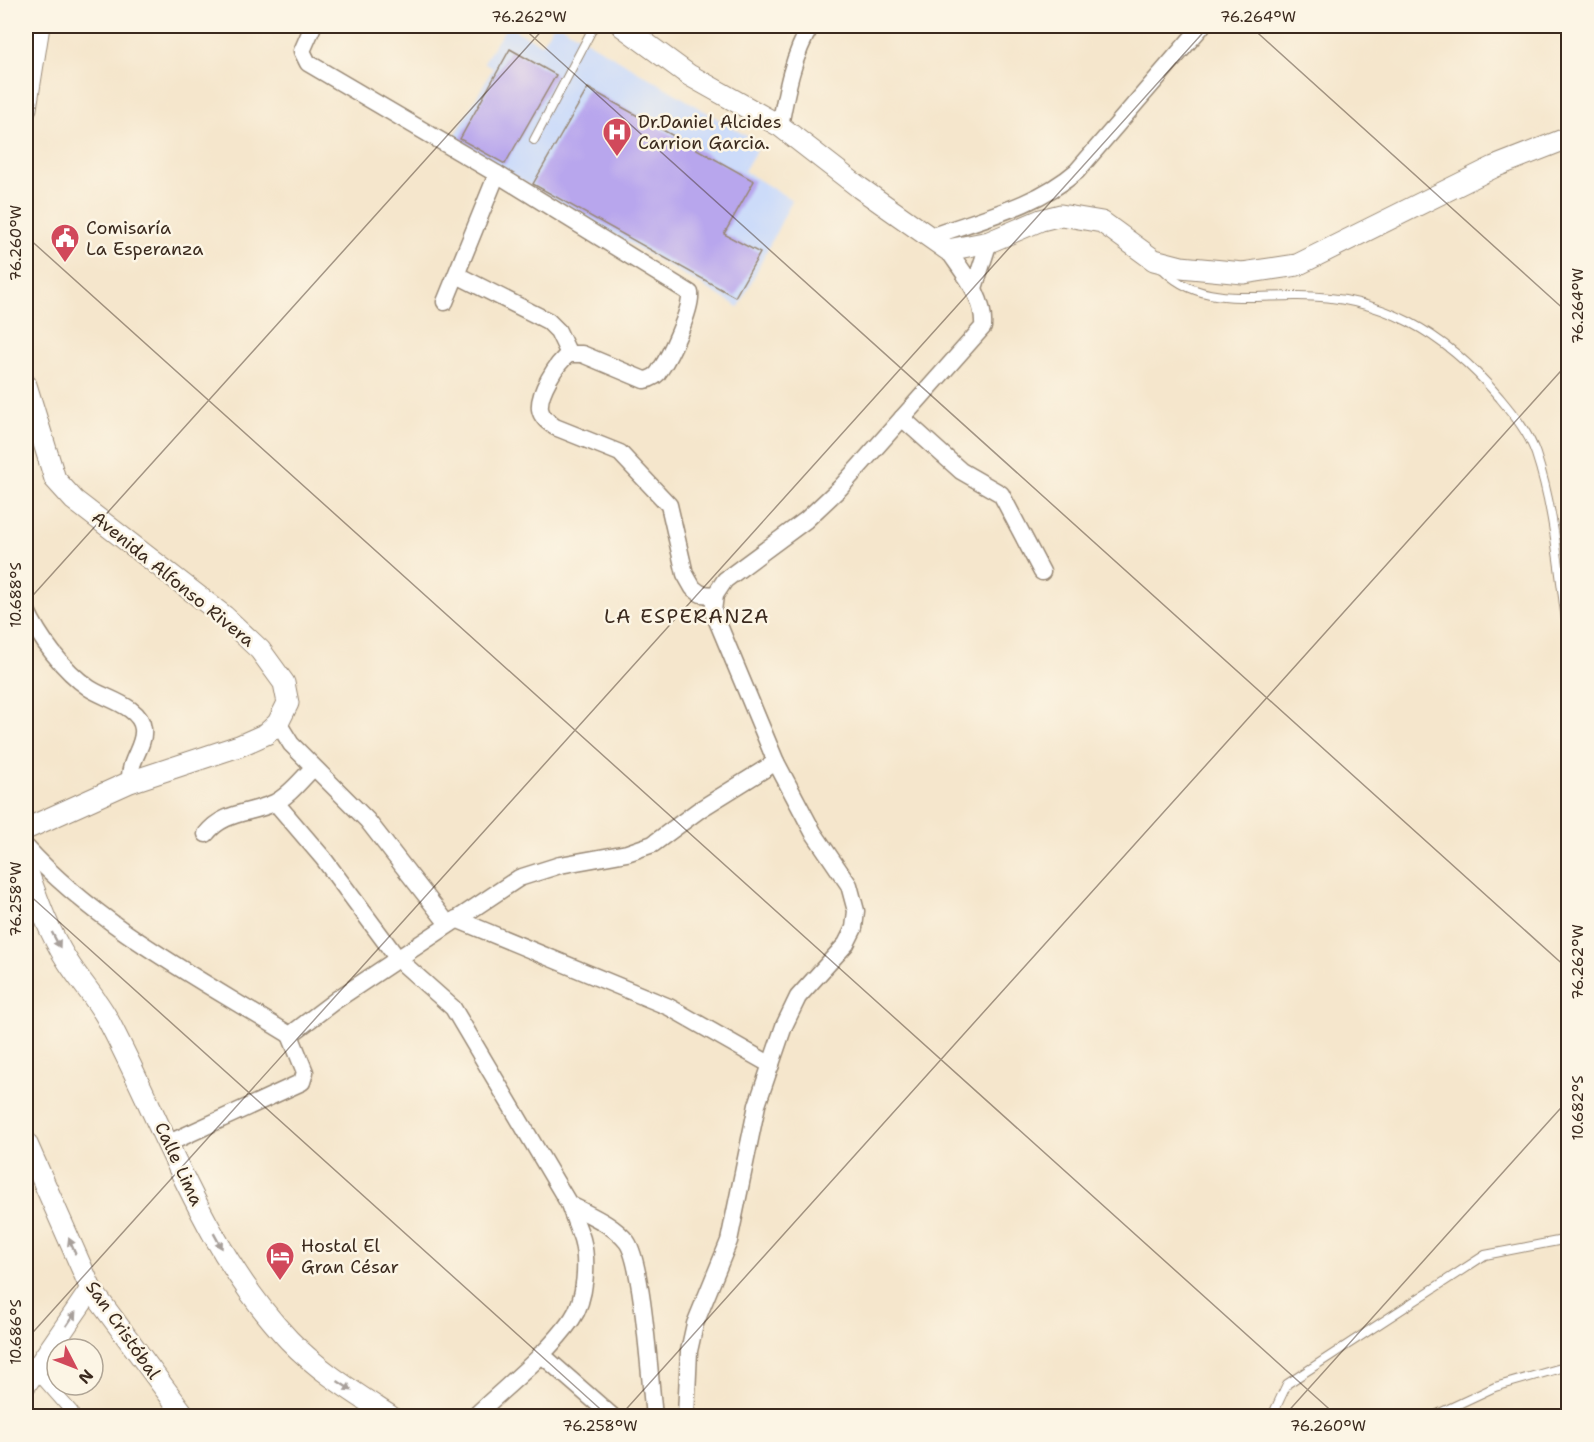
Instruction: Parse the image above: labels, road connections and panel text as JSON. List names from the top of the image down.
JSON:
{
  "streets": {
    "street": ["Avenida Alfonso Rivera", "Calle Lima", "San Cristóbal"]
  },
  "one_way": ["San Cristóbal"],
  "districts": ["LA ESPERANZA"],
  "places": {
    "hospital": ["Dr.Daniel Alcides Carrion Garcia."],
    "public building": ["Comisaría La Esperanza"],
    "hotel": ["Hostal El Gran César"]
  },
  "north": "bottom right",
  "coordinates": [
    "76.262°W",
    "76.264°W",
    "76.260°W",
    "10.688°S",
    "76.258°W",
    "10.682°S",
    "10.686°S"
  ]
}
